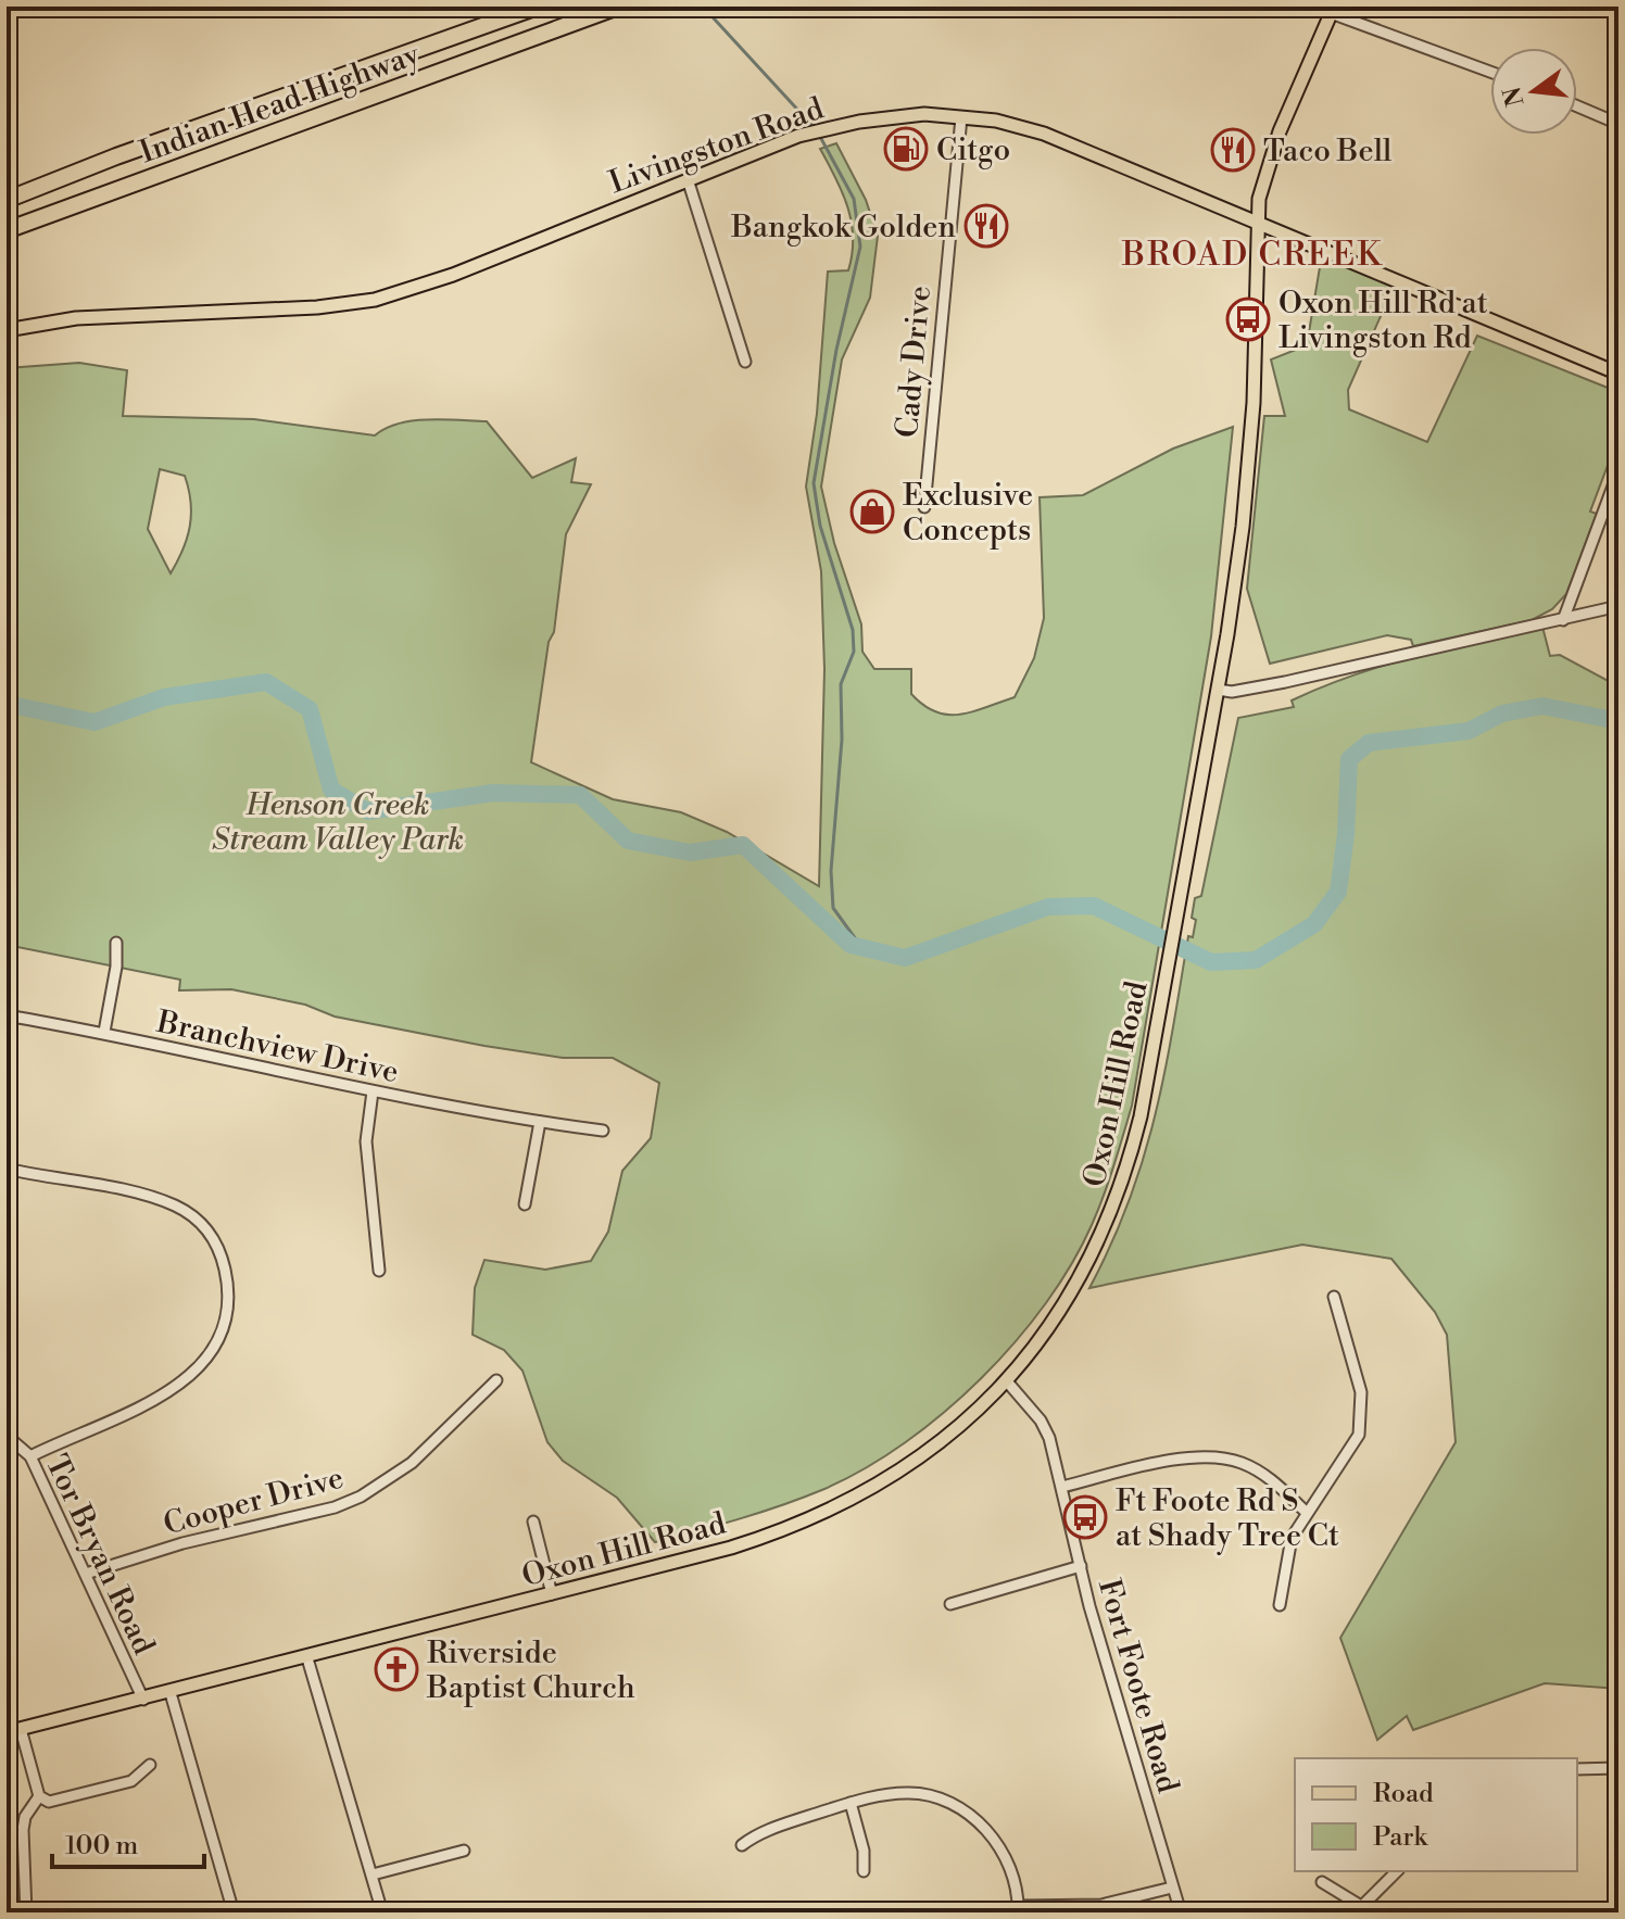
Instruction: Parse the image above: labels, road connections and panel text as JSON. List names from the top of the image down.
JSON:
{
  "streets": {
    "highway": ["Indian Head Highway"],
    "main road": ["Livingston Road", "Oxon Hill Road"],
    "street": [
      "Cady Drive",
      "Branchview Drive",
      "Cooper Drive",
      "Tor Bryan Road",
      "Fort Foote Road"
    ]
  },
  "crossings": [
    ["Livingston Road", "Cady Drive"],
    ["Livingston Road", "Oxon Hill Road"],
    ["Oxon Hill Road", "Tor Bryan Road"],
    ["Oxon Hill Road", "Fort Foote Road"],
    ["Cooper Drive", "Tor Bryan Road"]
  ],
  "districts": ["BROAD CREEK"],
  "parks": ["Henson Creek Stream Valley Park"],
  "places": {
    "fuel station": ["Citgo"],
    "restaurant": ["Taco Bell", "Bangkok Golden"],
    "bus stop": ["Oxon Hill Rd at Livingston Rd", "Ft Foote Rd S at Shady Tree Ct"],
    "shop": ["Exclusive Concepts"],
    "church": ["Riverside Baptist Church"]
  },
  "legend": ["Road", "Park"],
  "scale_bar": "100 m",
  "north": "left"
}
